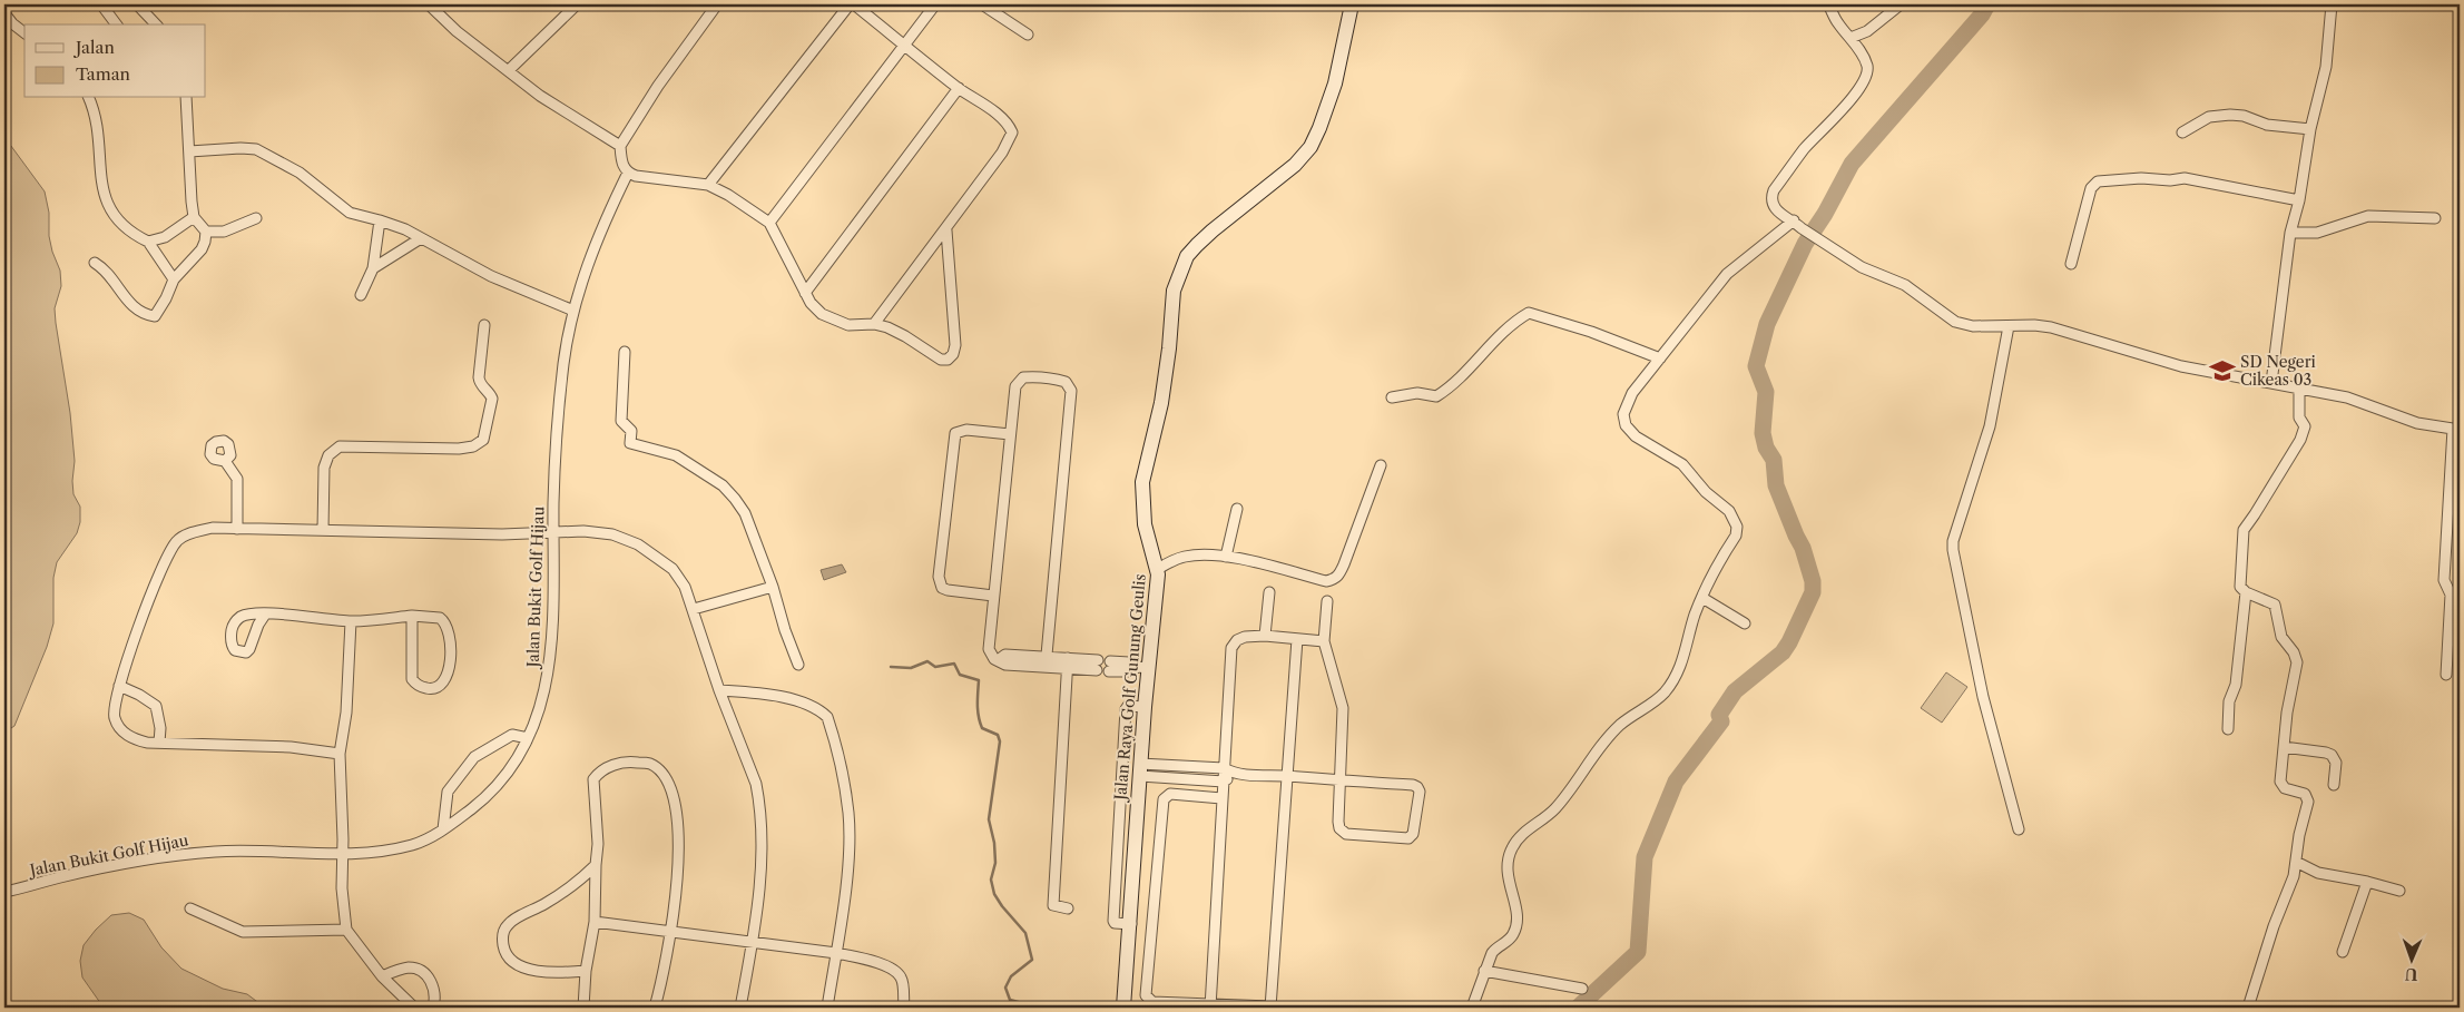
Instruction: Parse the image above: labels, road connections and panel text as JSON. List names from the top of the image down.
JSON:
{
  "streets": {
    "main road": ["Jalan Raya Golf Gunung Geulis"],
    "street": ["Jalan Bukit Golf Hijau"]
  },
  "places": {
    "school or university": ["SD Negeri Cikeas 03"]
  },
  "legend": ["Jalan", "Taman"],
  "north": "bottom"
}
